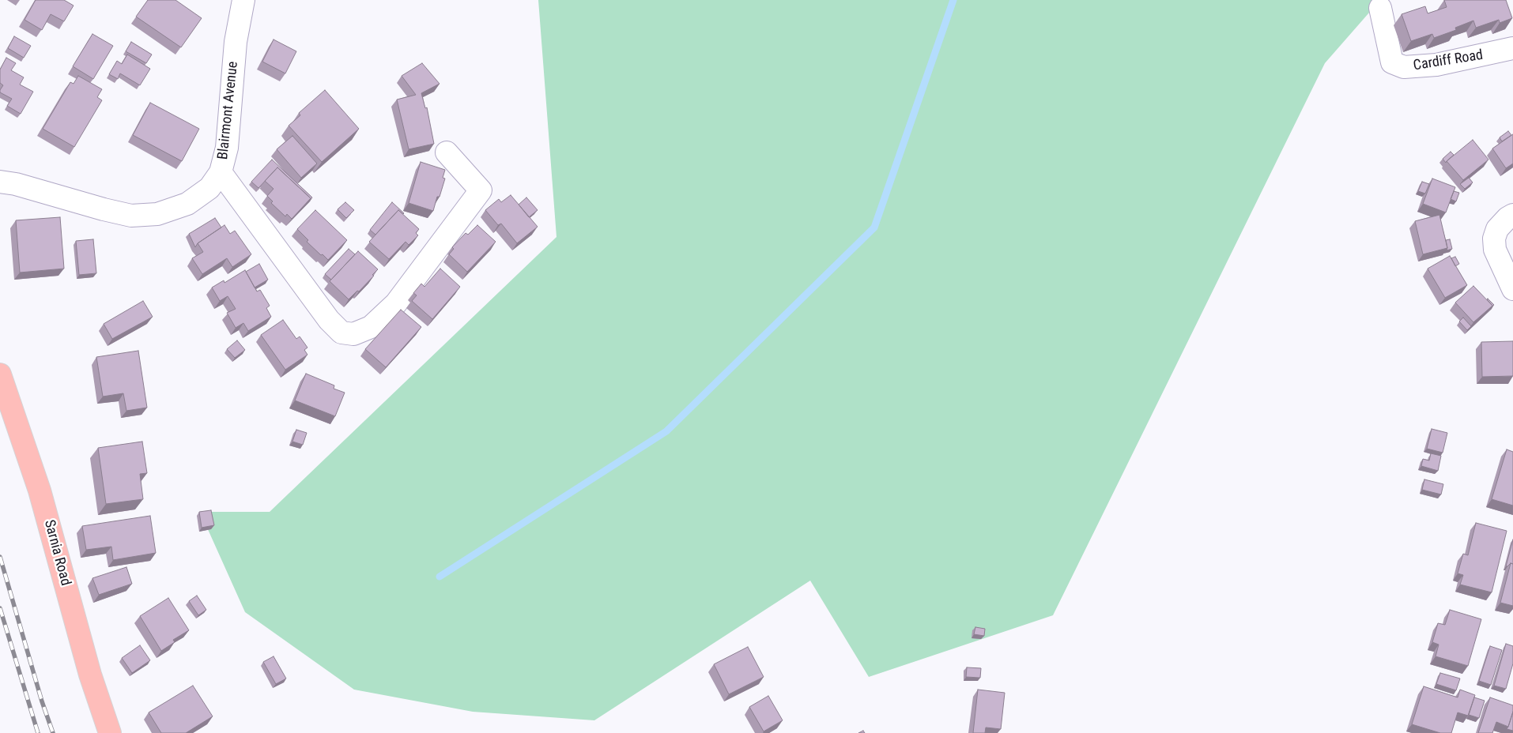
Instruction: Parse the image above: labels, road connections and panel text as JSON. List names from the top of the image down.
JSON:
{
  "streets": {
    "main road": ["Sarnia Road"],
    "street": ["Cardiff Road", "Blairmont Avenue"]
  }
}
